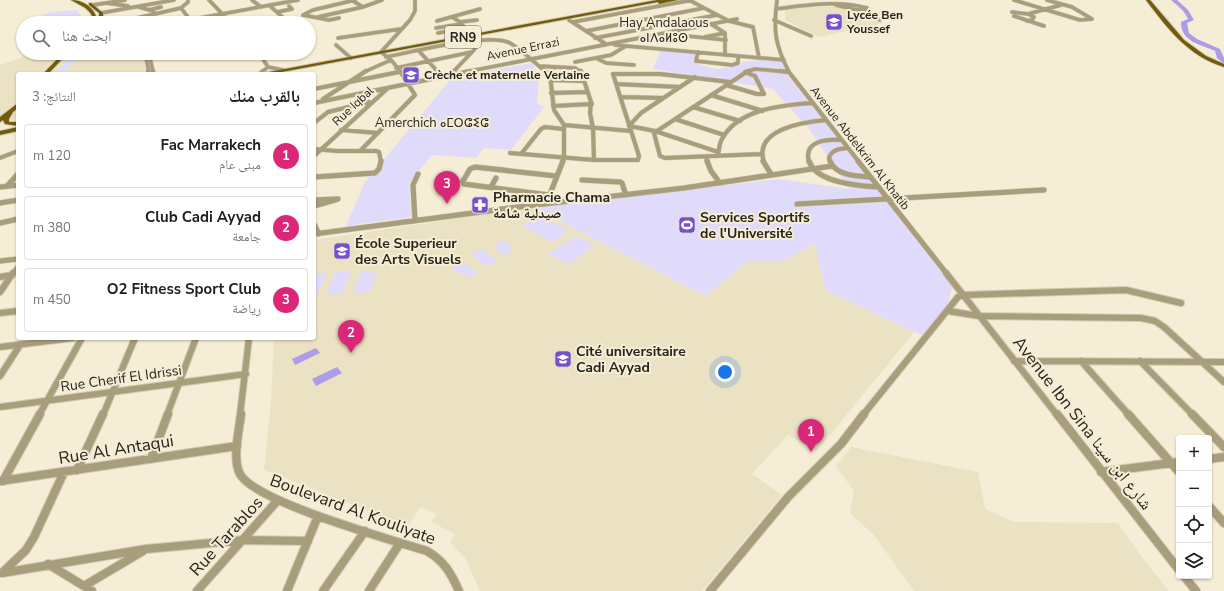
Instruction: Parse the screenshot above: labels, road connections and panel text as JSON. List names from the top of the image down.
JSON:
{
  "streets": {
    "main road": ["RN9"],
    "street": [
      "Avenue Errazi",
      "Rue Iqbal",
      "Avenue Abdelkrim Al Khatib",
      "Rue Cherif El Idrissi",
      "Avenue Ibn Sina شارع ابن سينا",
      "Rue Al Antaqui",
      "Boulevard Al Kouliyate",
      "Rue Tarablos"
    ]
  },
  "crossings": [
    ["Avenue Errazi", "Rue Iqbal"],
    ["Avenue Abdelkrim Al Khatib", "Avenue Ibn Sina شارع ابن سينا"],
    ["Rue Cherif El Idrissi", "Boulevard Al Kouliyate"],
    ["Rue Al Antaqui", "Boulevard Al Kouliyate"],
    ["Boulevard Al Kouliyate", "Rue Tarablos"]
  ],
  "districts": ["Hay Andalaous ⴰⵏⴷⴰⵍⵓⵙ", "Amerchich ⴰⵎⵔⵛⵉⵛ"],
  "places": {
    "school or university": [
      "Lycée Ben Youssef",
      "Crèche et maternelle Verlaine",
      "École Superieur des Arts Visuels",
      "Cité universitaire Cadi Ayyad"
    ],
    "pharmacy": ["Pharmacie Chama صيدلية شامة"],
    "sports": ["Services Sportifs de l'Université"]
  },
  "page": {
    "search": "ابحث هنا",
    "heading": ["بالقرب منك", "النتائج: 3"],
    "list": [
      {
        "mark": "1",
        "name": "Fac Marrakech",
        "note": "مبنى عام",
        "value": "120 m"
      },
      {
        "mark": "2",
        "name": "Club Cadi Ayyad",
        "note": "جامعة",
        "value": "380 m"
      },
      {
        "mark": "3",
        "name": "O2 Fitness Sport Club",
        "note": "رياضة",
        "value": "450 m"
      }
    ],
    "pins": ["3", "2", "1"],
    "map_buttons": ["+", "−"]
  }
}
